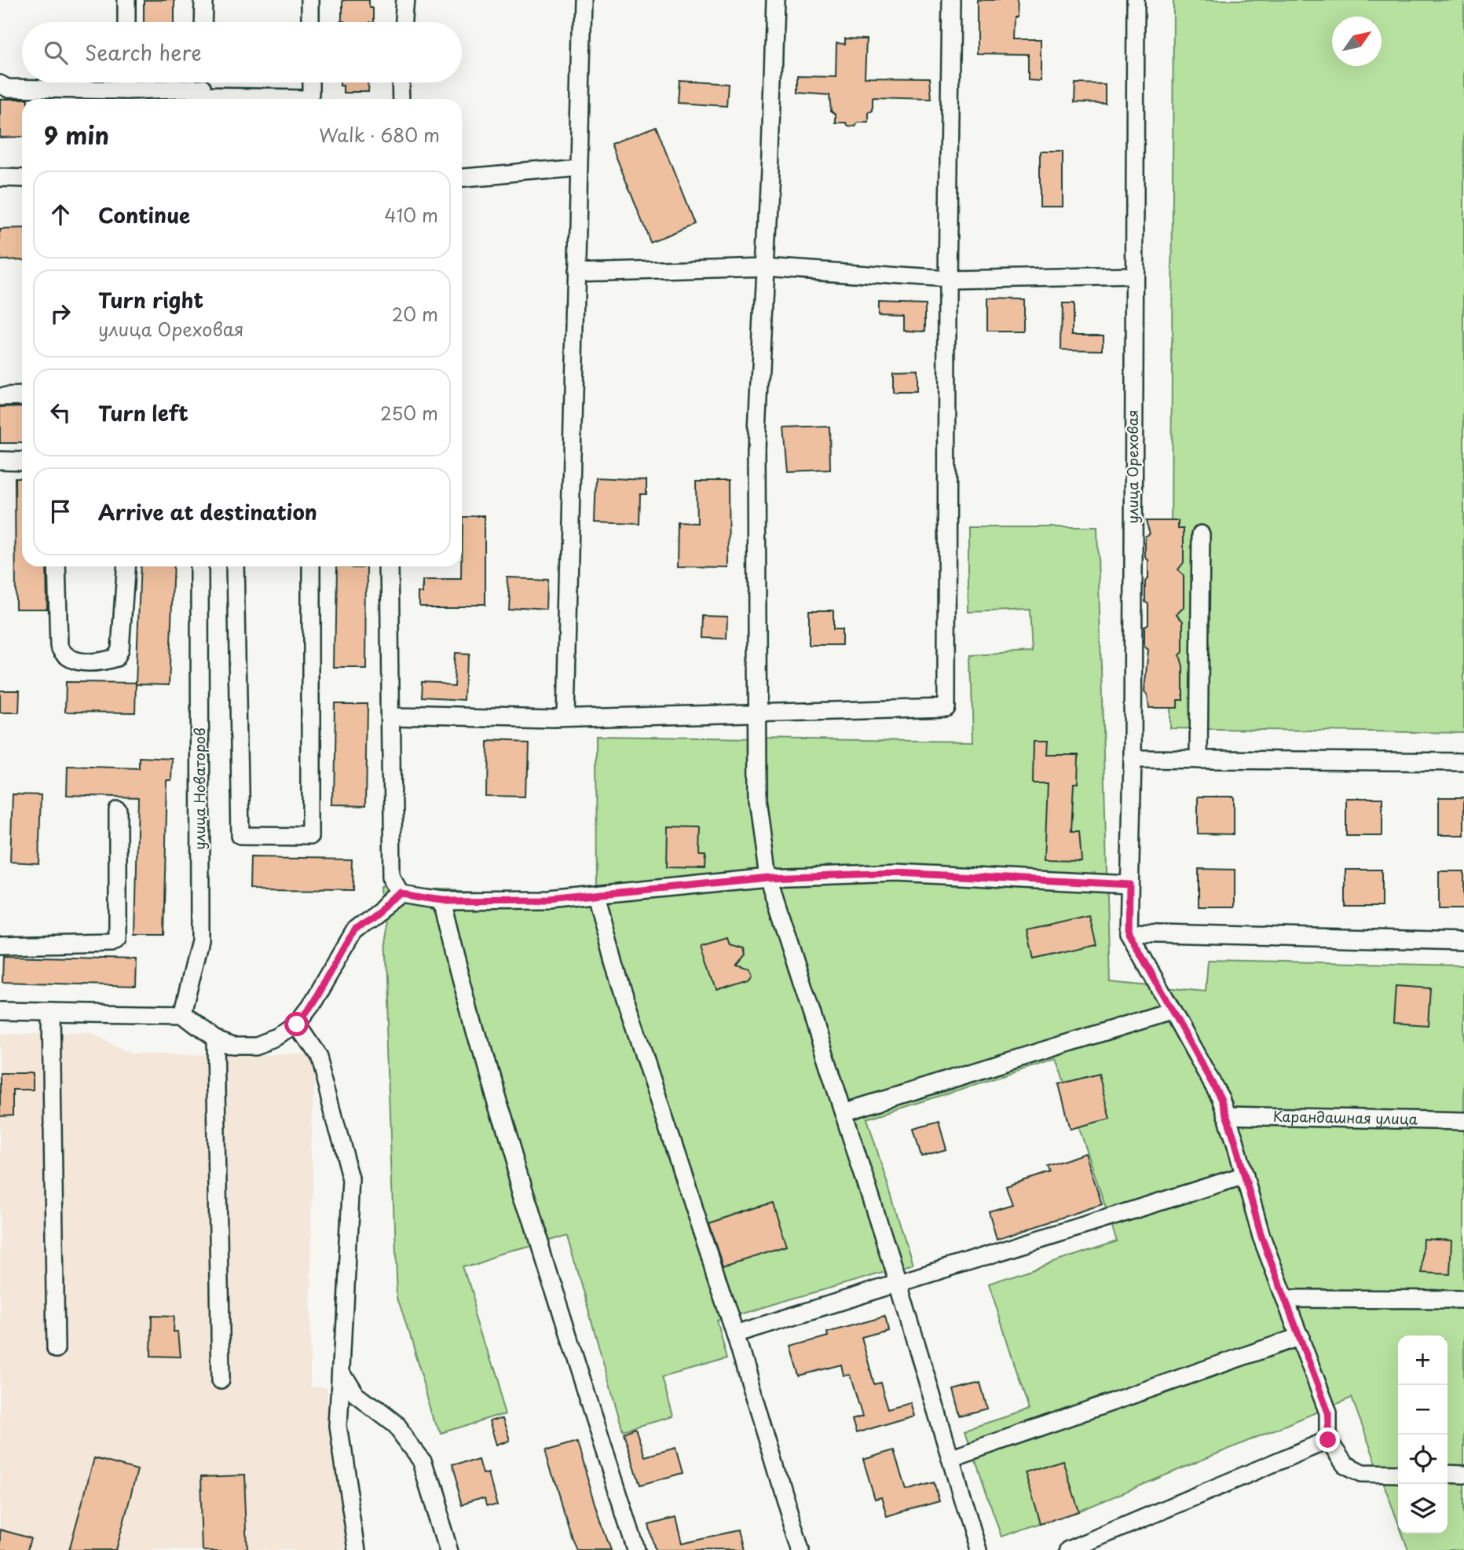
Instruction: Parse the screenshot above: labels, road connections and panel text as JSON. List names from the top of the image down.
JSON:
{
  "streets": {
    "street": ["улица Ореховая", "улица Новаторов", "Карандашная улица"]
  },
  "north": "top right",
  "page": {
    "search": "Search here",
    "heading": ["9 min", "Walk · 680 m"],
    "list": [
      ["Continue", "410 m"],
      ["Turn right", "улица Ореховая", "20 m"],
      ["Turn left", "250 m"],
      "Arrive at destination"
    ],
    "map_buttons": ["+", "−"]
  }
}
